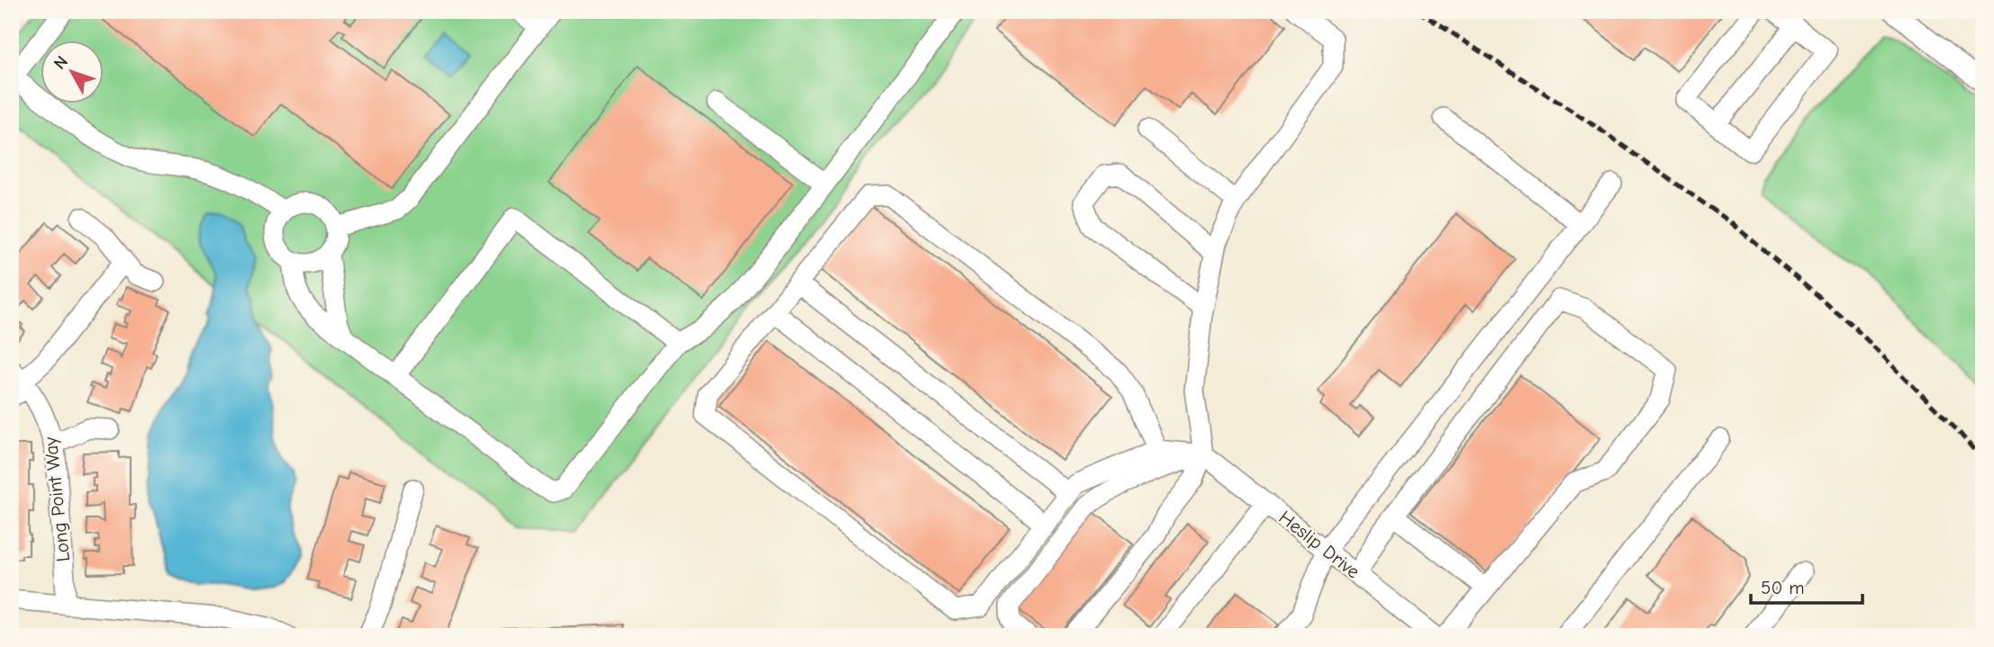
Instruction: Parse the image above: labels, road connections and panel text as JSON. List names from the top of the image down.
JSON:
{
  "streets": {
    "street": ["Long Point Way", "Heslip Drive"]
  },
  "scale_bar": "50 m",
  "north": "top left"
}
